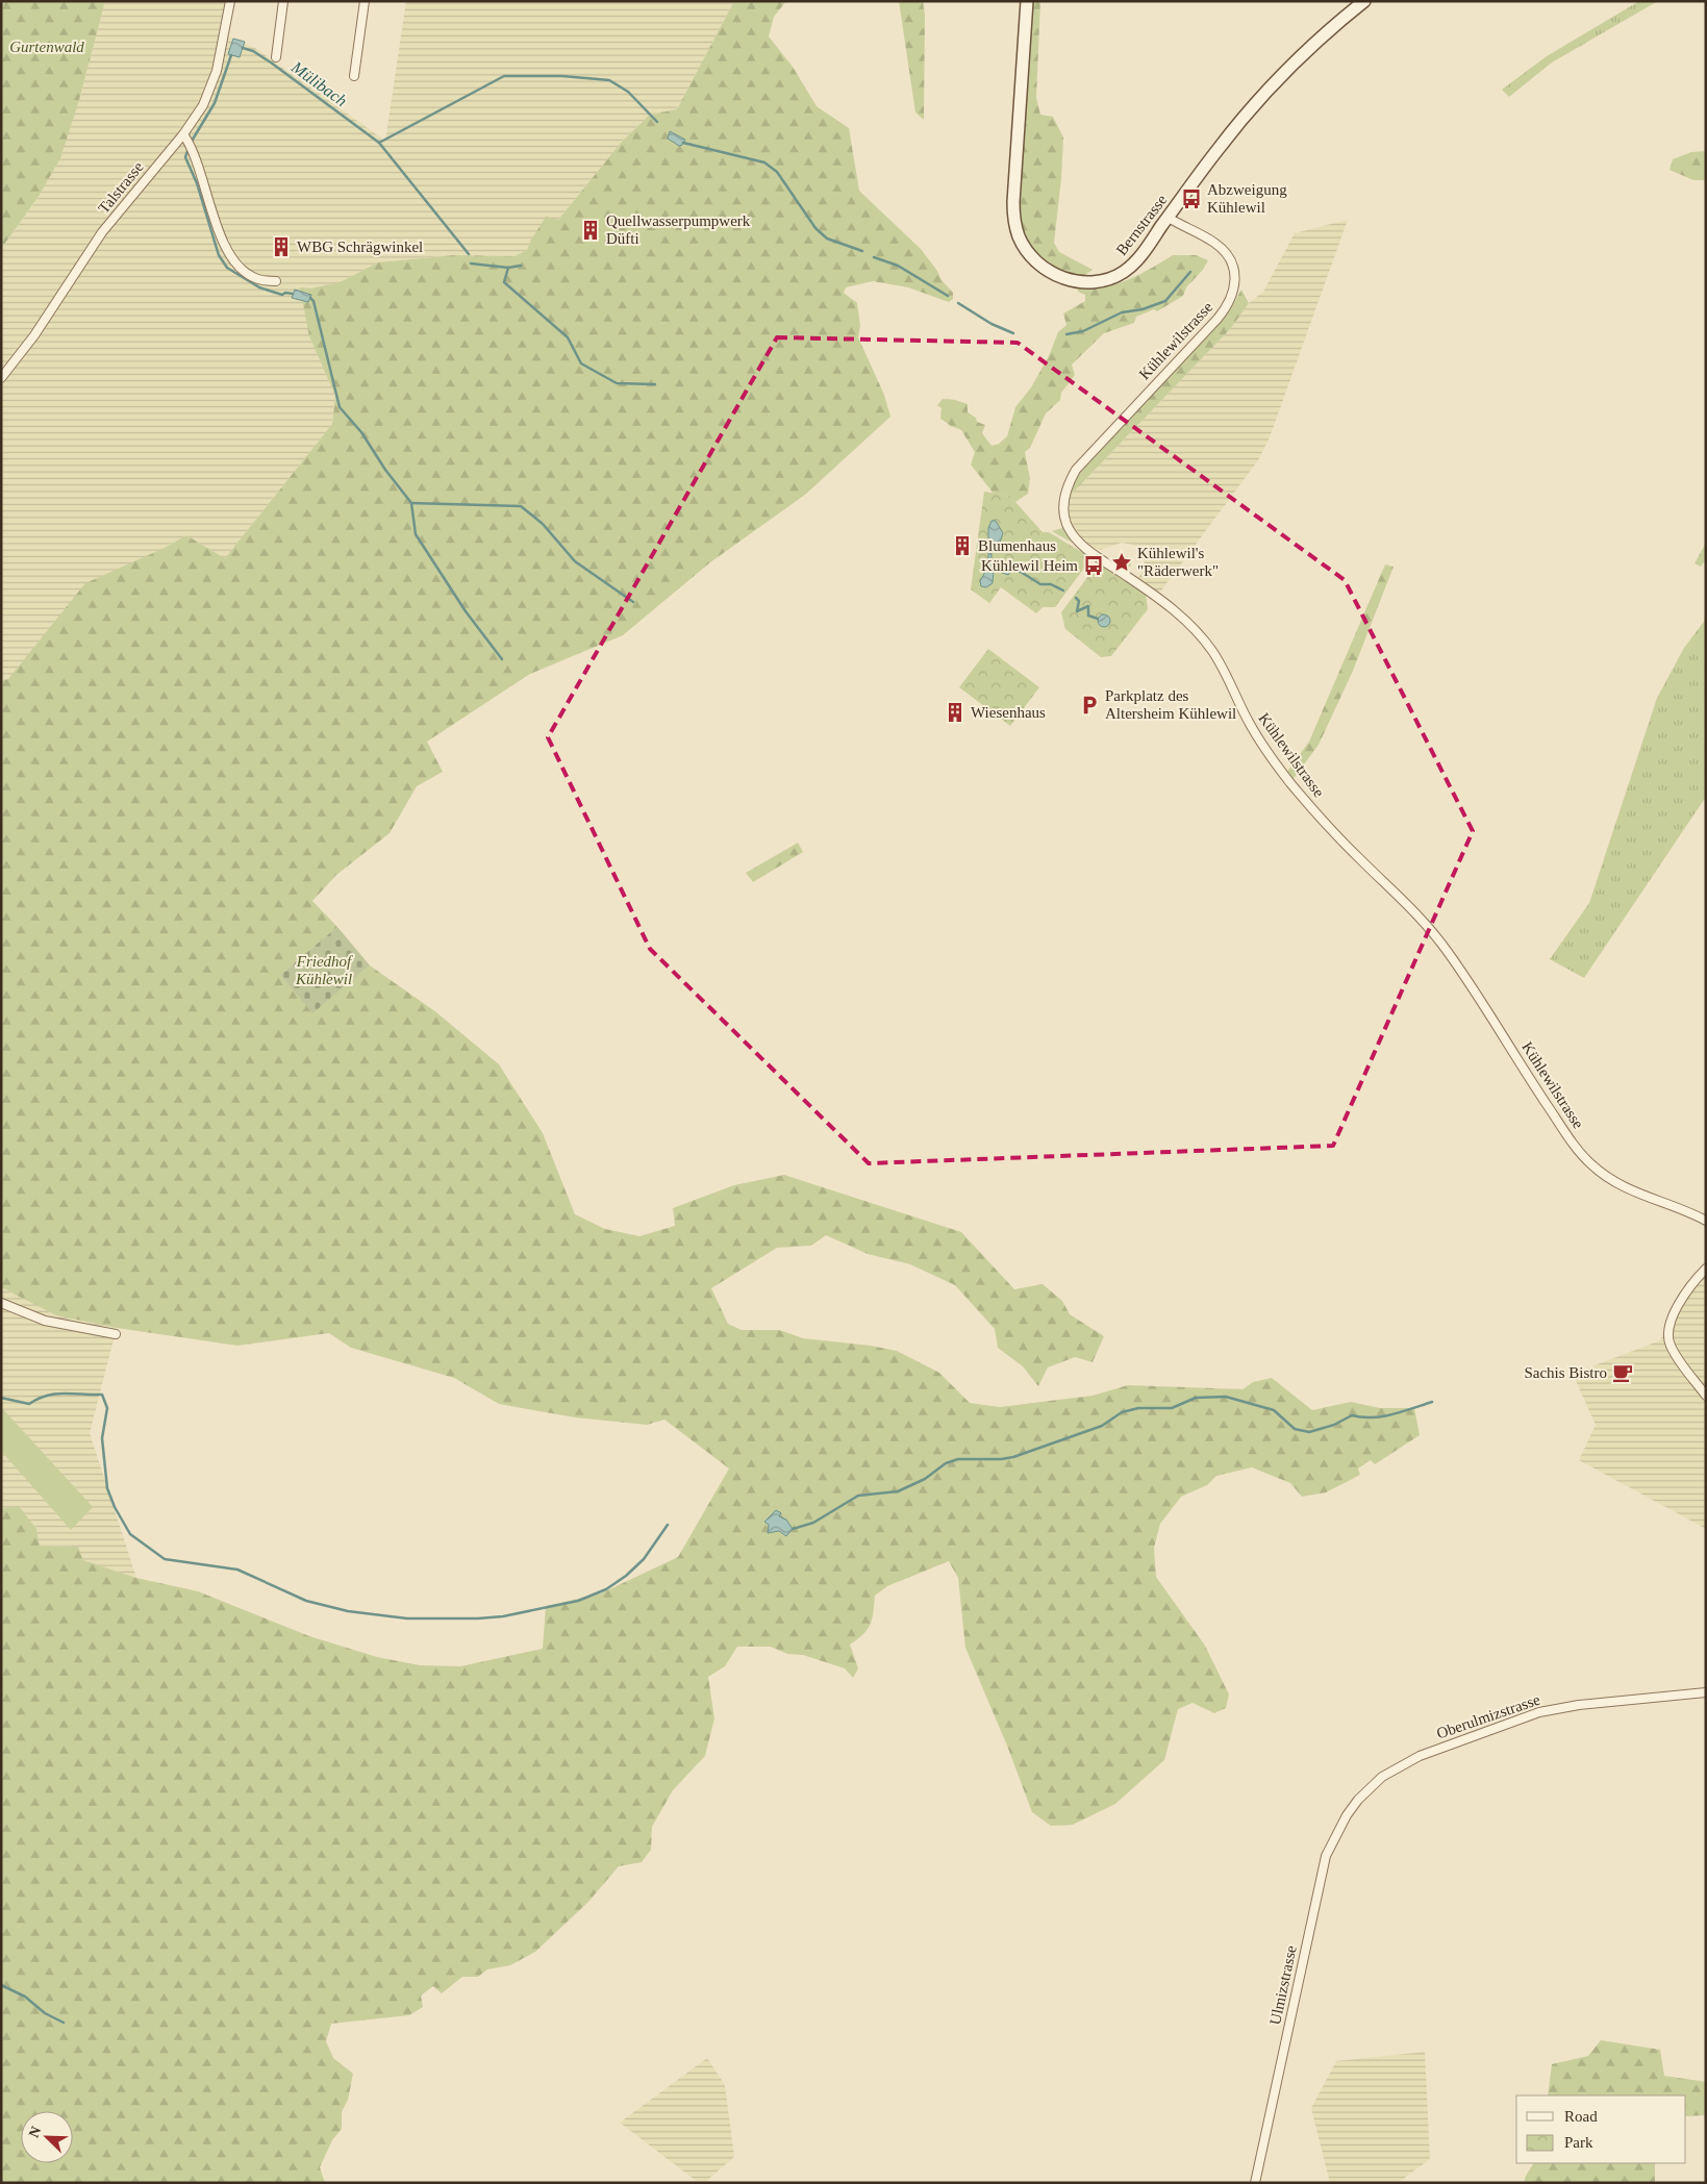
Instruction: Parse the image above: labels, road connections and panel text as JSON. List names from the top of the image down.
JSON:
{
  "streets": {
    "street": [
      "Talstrasse",
      "Bernstrasse",
      "Kühlewilstrasse",
      "Oberulmizstrasse",
      "Ulmizstrasse"
    ]
  },
  "crossings": [
    ["Bernstrasse", "Kühlewilstrasse"],
    ["Oberulmizstrasse", "Ulmizstrasse"]
  ],
  "water": ["Mülibach"],
  "parks": ["Gurtenwald", "Friedhof Kühlewil"],
  "places": {
    "bus stop": ["Abzweigung Kühlewil", "Kühlewil Heim"],
    "building": [
      "Quellwasserpumpwerk Düfti",
      "WBG Schrägwinkel",
      "Blumenhaus",
      "Wiesenhaus"
    ],
    "place": ["Kühlewil's \"Räderwerk\""],
    "parking": ["Parkplatz des Altersheim Kühlewil"],
    "cafe": ["Sachis Bistro"]
  },
  "legend": ["Road", "Park"],
  "north": "top left"
}
